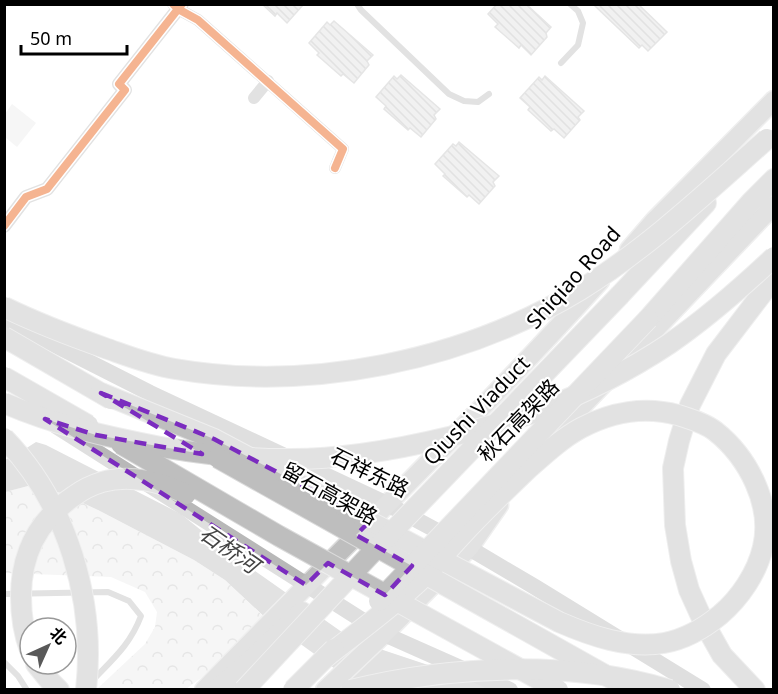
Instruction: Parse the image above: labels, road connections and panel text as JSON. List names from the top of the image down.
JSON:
{
  "streets": {
    "highway": ["Qiushi Viaduct", "秋石高架路", "留石高架路"],
    "main road": ["Shiqiao Road", "石祥东路"]
  },
  "crossings": [
    ["Shiqiao Road", "石祥东路"]
  ],
  "water": ["石桥河"],
  "scale_bar": "50 m",
  "north": "top right"
}
